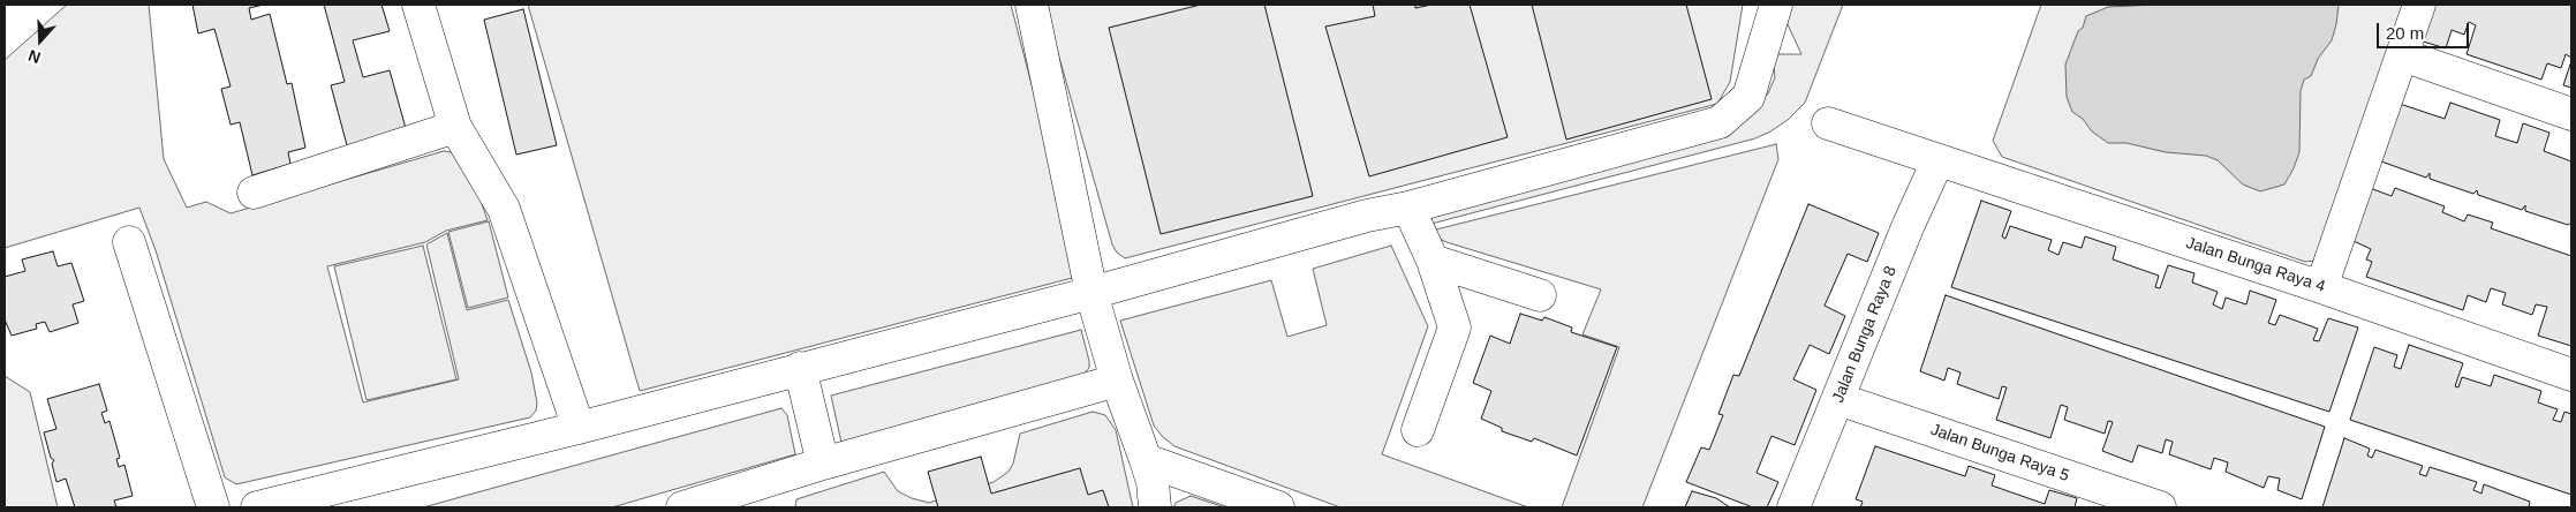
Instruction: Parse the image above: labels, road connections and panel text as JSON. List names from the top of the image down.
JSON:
{
  "streets": {
    "street": ["Jalan Bunga Raya 4", "Jalan Bunga Raya 8", "Jalan Bunga Raya 5"]
  },
  "crossings": [
    ["Jalan Bunga Raya 4", "Jalan Bunga Raya 8"],
    ["Jalan Bunga Raya 8", "Jalan Bunga Raya 5"]
  ],
  "scale_bar": "20 m",
  "north": "bottom"
}
